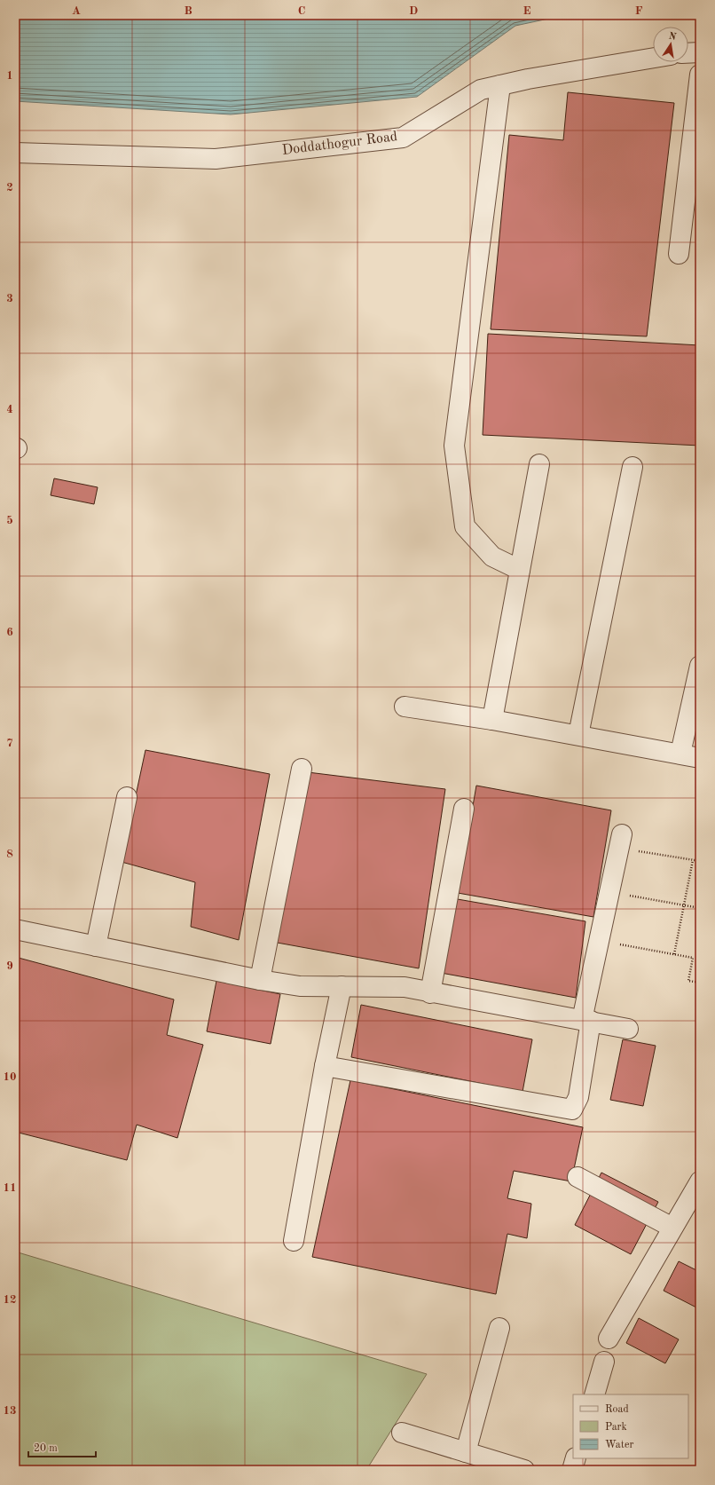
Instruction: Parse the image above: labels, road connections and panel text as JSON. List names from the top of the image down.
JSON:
{
  "streets": {
    "street": ["Doddathogur Road"]
  },
  "legend": ["Road", "Park", "Water"],
  "scale_bar": "20 m",
  "north": "top",
  "grid": {
    "columns": [
      "A",
      "B",
      "C",
      "D",
      "E",
      "F"
    ],
    "rows": [
      "1",
      "2",
      "3",
      "4",
      "5",
      "6",
      "7",
      "8",
      "9",
      "10",
      "11",
      "12",
      "13"
    ]
  }
}
